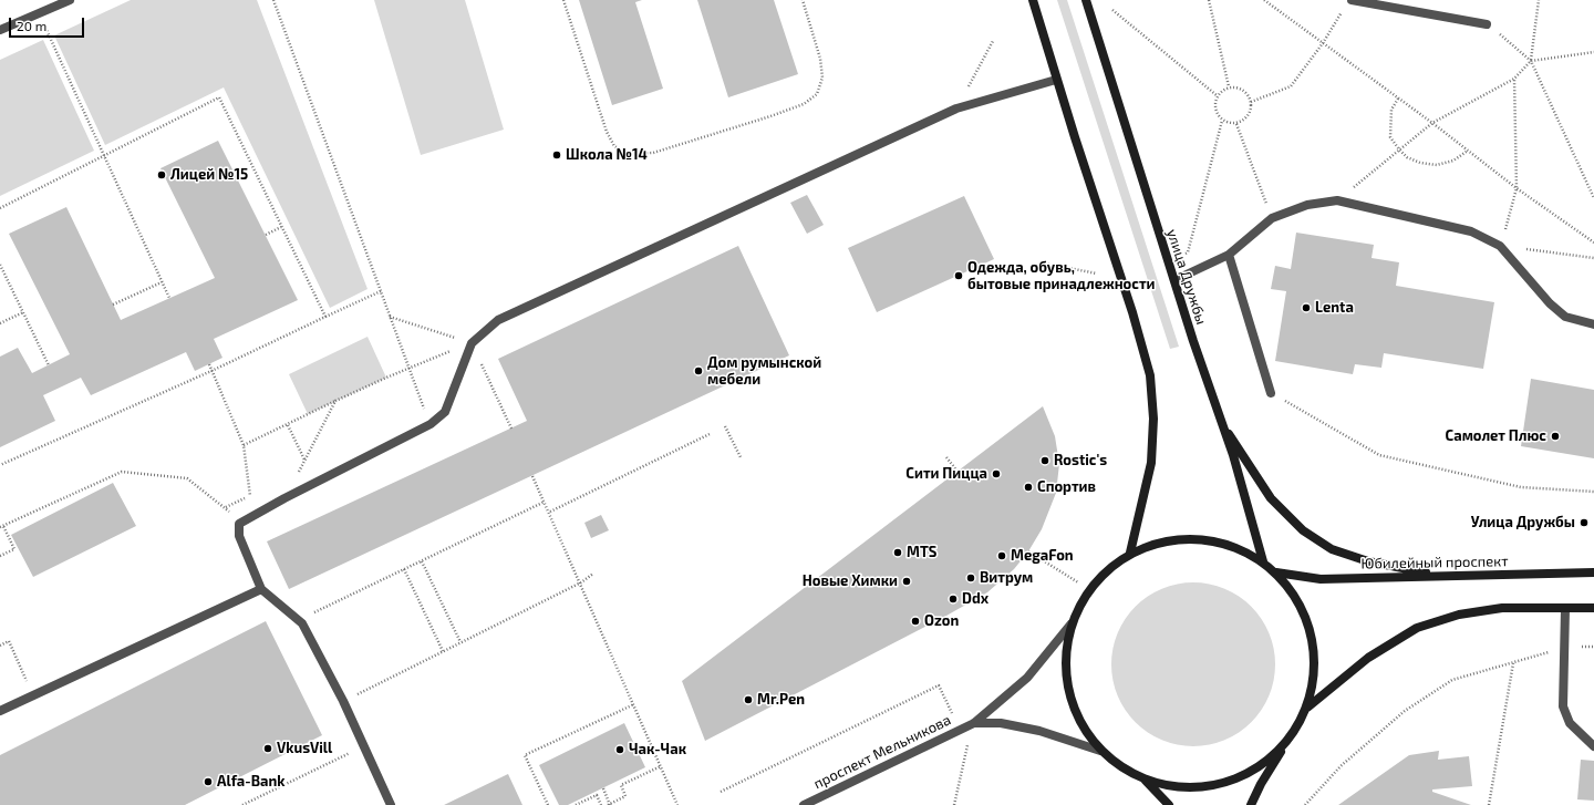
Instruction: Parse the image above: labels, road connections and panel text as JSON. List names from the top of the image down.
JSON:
{
  "streets": {
    "main road": ["улица Дружбы", "Юбилейный проспект"],
    "street": ["проспект Мельникова"]
  },
  "places": [
    "Школа №14",
    "Лицей №15",
    "Одежда, обувь, бытовые принадлежности",
    "Lenta",
    "Дом румынской мебели",
    "Самолет Плюс",
    "Rostic's",
    "Сити Пицца",
    "Спортив",
    "Улица Дружбы",
    "MTS",
    "MegaFon",
    "Витрум",
    "Новые Химки",
    "Ddx",
    "Ozon",
    "Mr.Pen",
    "VkusVill",
    "Чак-Чак",
    "Alfa-Bank"
  ],
  "scale_bar": "20 m"
}
